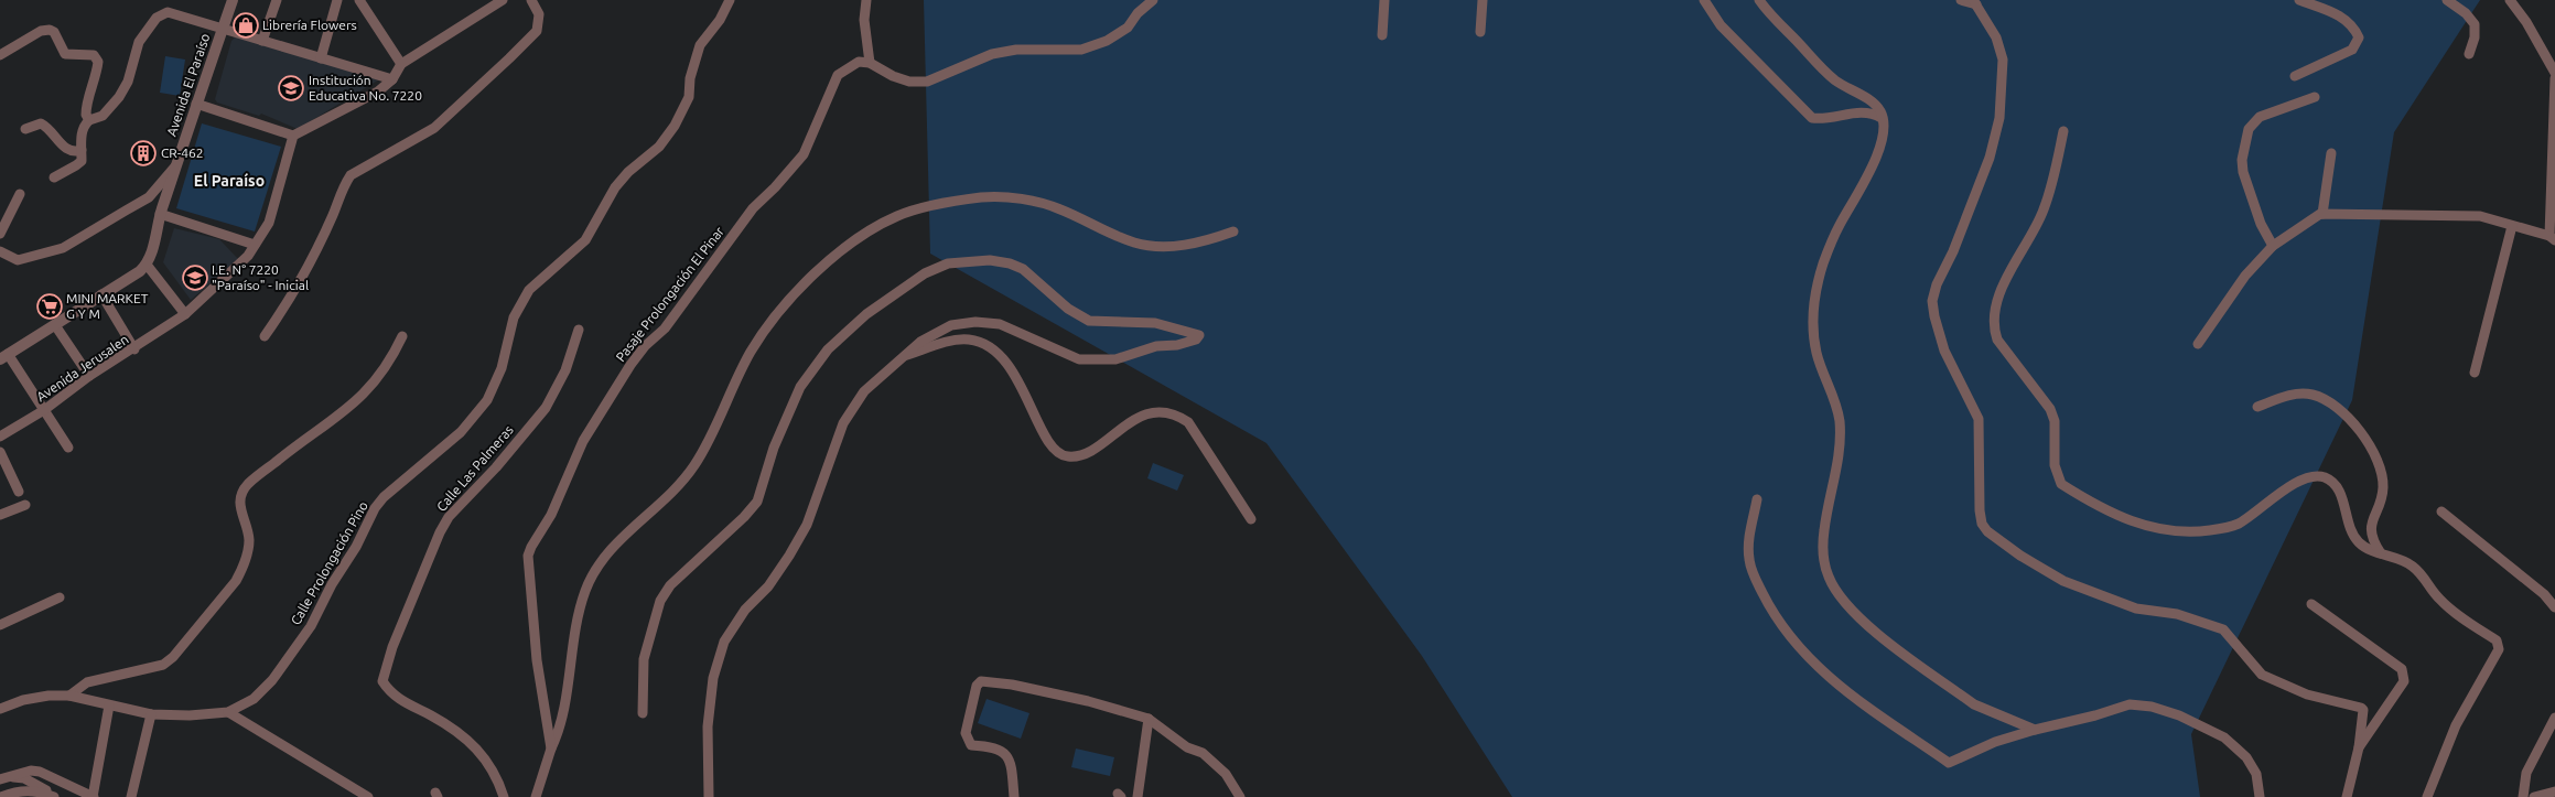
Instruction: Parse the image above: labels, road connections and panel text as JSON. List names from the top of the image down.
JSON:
{
  "streets": {
    "street": [
      "Avenida El Paraíso",
      "Pasaje Prolongación El Pinar",
      "Avenida Jerusalen",
      "Calle Las Palmeras",
      "Calle Prolongación Pino"
    ]
  },
  "districts": ["El Paraíso"],
  "places": {
    "shop": ["Librería Flowers"],
    "school or university": ["Institución Educativa No. 7220", "I.E. N° 7220 \"Paraíso\" - Inicial"],
    "building": ["CR-462"],
    "supermarket": ["MINI MARKET G Y M"]
  }
}
